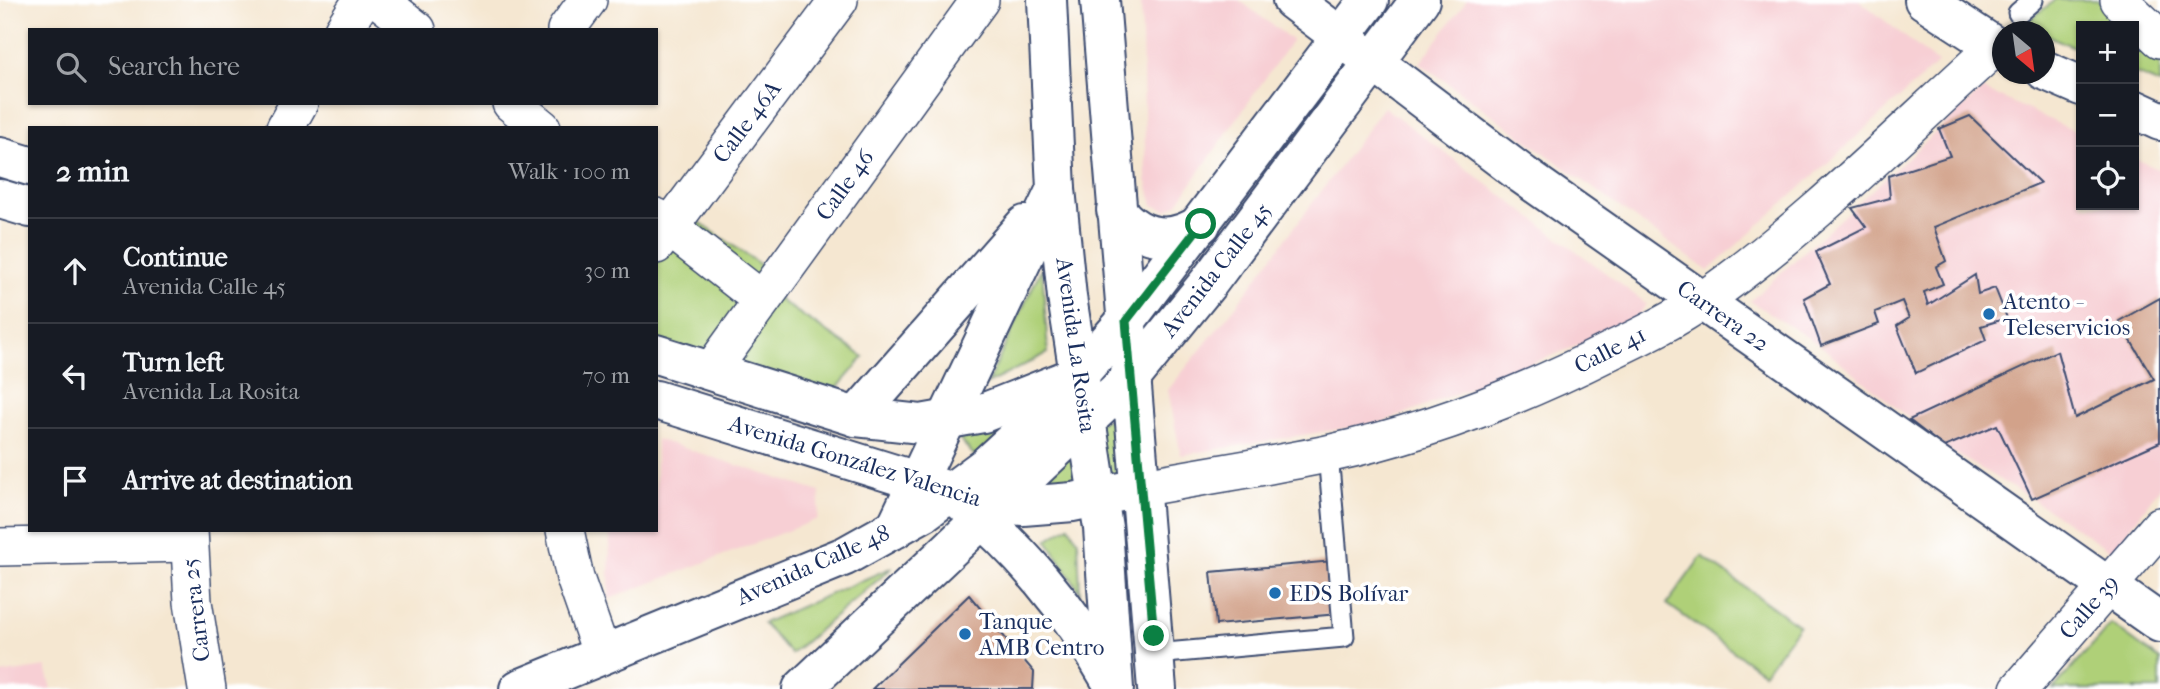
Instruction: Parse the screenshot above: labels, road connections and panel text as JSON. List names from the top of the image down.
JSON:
{
  "streets": {
    "main road": [
      "Avenida Calle 45",
      "Carrera 22",
      "Avenida La Rosita",
      "Avenida González Valencia",
      "Avenida Calle 48"
    ],
    "street": [
      "Calle 46A",
      "Calle 46",
      "Calle 41",
      "Calle 39",
      "Carrera 25"
    ]
  },
  "crossings": [
    ["Calle 46", "Avenida González Valencia"],
    ["Avenida Calle 45", "Carrera 22"],
    ["Avenida Calle 45", "Avenida La Rosita"],
    ["Avenida Calle 45", "Avenida González Valencia"],
    ["Avenida Calle 45", "Avenida Calle 48"],
    ["Carrera 22", "Calle 41"],
    ["Carrera 22", "Calle 39"],
    ["Avenida La Rosita", "Calle 41"],
    ["Avenida La Rosita", "Avenida González Valencia"],
    ["Avenida La Rosita", "Avenida Calle 48"],
    ["Calle 41", "Avenida González Valencia"],
    ["Avenida González Valencia", "Avenida Calle 48"]
  ],
  "places": ["Atento - Teleservicios", "EDS Bolívar", "Tanque AMB Centro"],
  "north": "bottom right",
  "page": {
    "map_buttons": ["+", "−"],
    "search": "Search here",
    "heading": ["2 min", "Walk · 100 m"],
    "list": [
      ["Continue", "Avenida Calle 45", "30 m"],
      ["Turn left", "Avenida La Rosita", "70 m"],
      "Arrive at destination"
    ]
  }
}
